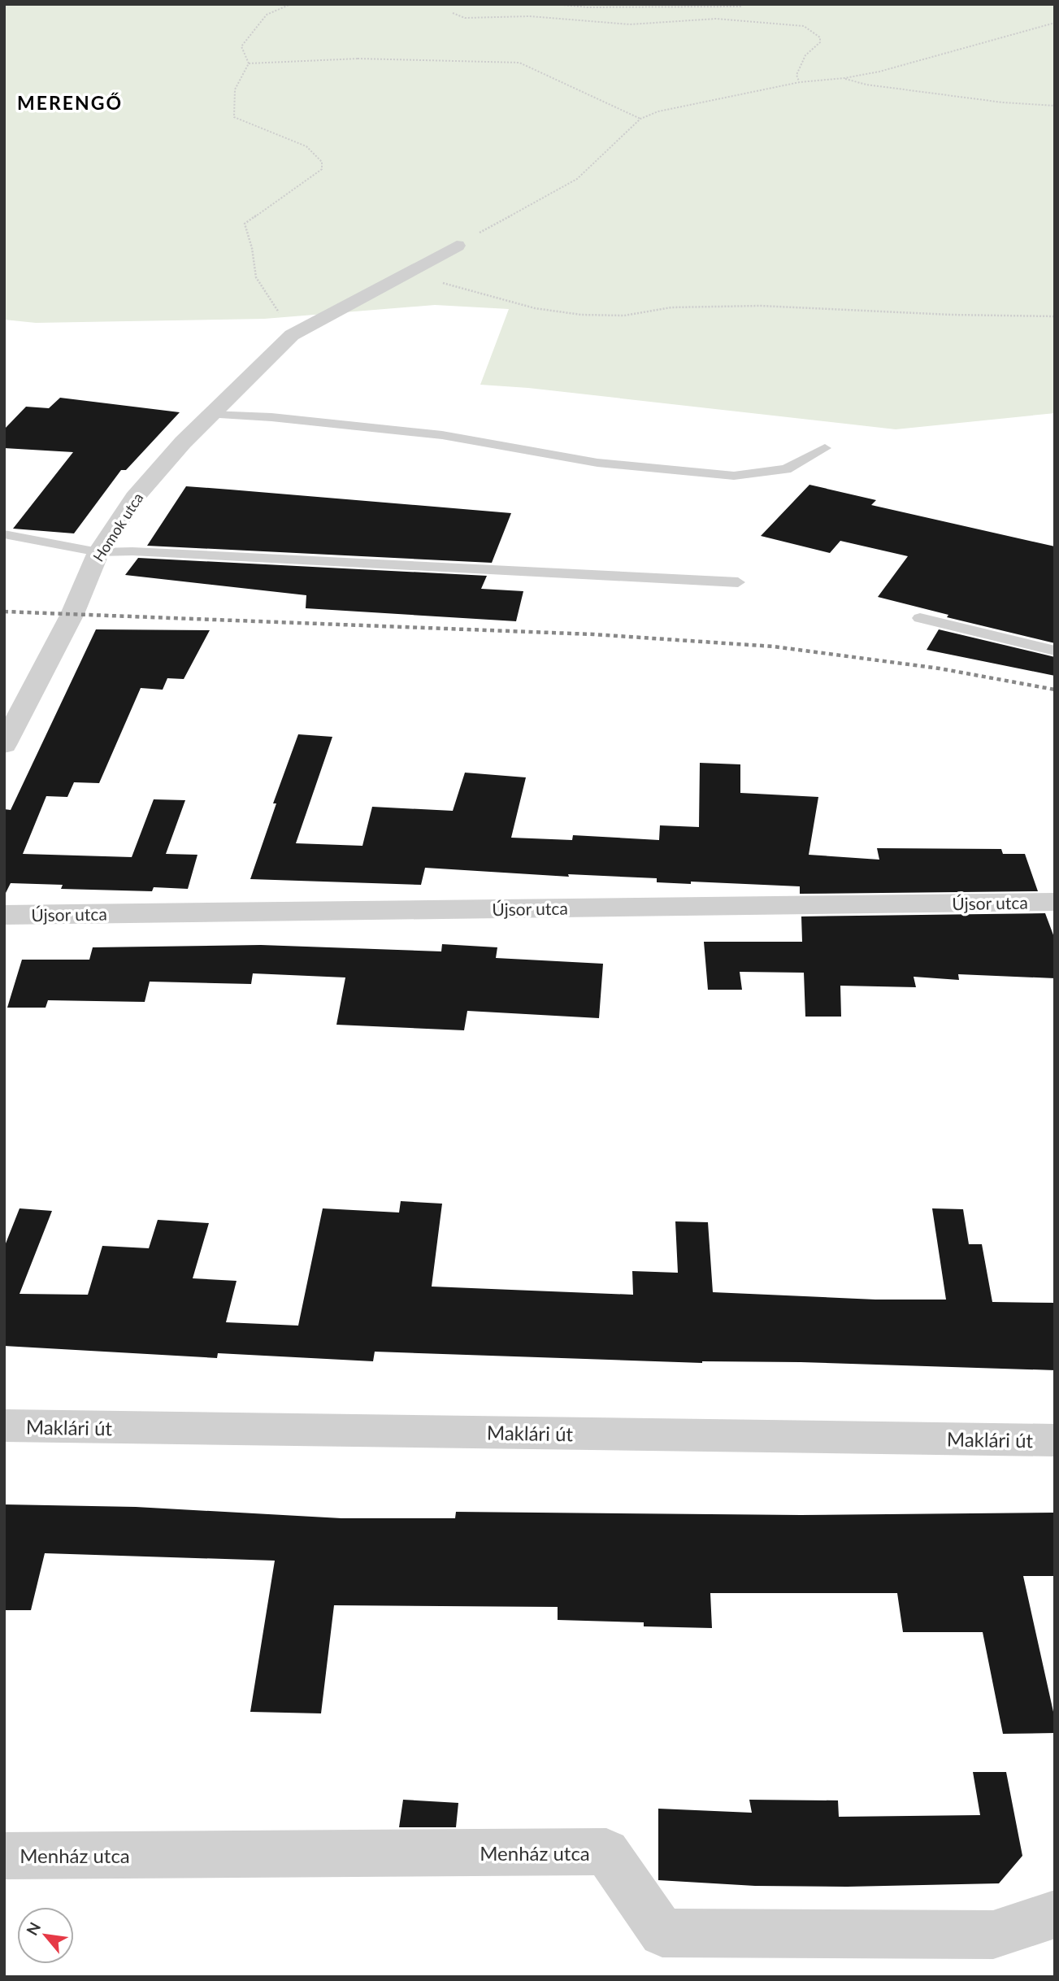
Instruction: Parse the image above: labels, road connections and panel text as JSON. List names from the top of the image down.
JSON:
{
  "streets": {
    "street": [
      "Homok utca",
      "Újsor utca",
      "Maklári út",
      "Menház utca"
    ]
  },
  "districts": ["MERENGŐ"],
  "north": "top left"
}
